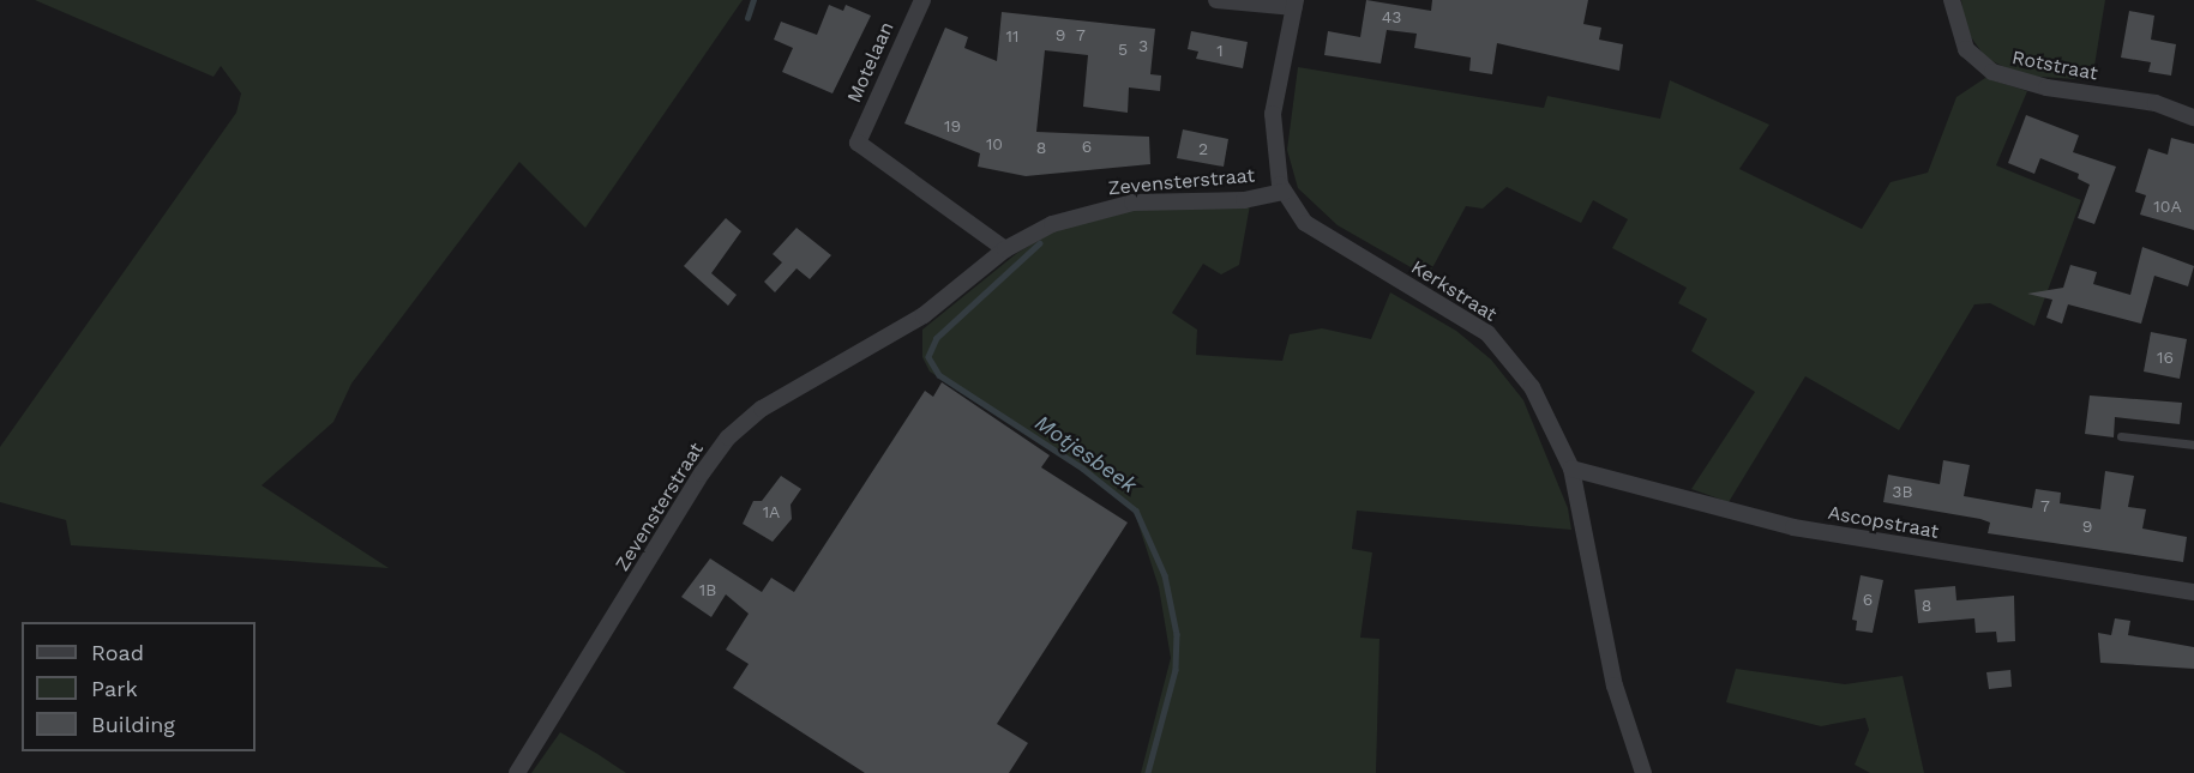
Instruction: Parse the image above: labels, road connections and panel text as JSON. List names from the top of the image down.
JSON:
{
  "streets": {
    "street": [
      "Motelaan",
      "Rotstraat",
      "Zevensterstraat",
      "Kerkstraat",
      "Ascopstraat"
    ]
  },
  "crossings": [
    ["Motelaan", "Zevensterstraat"],
    ["Zevensterstraat", "Kerkstraat"],
    ["Kerkstraat", "Ascopstraat"]
  ],
  "water": ["Motjesbeek"],
  "house_numbers": [
    "43",
    "9",
    "7",
    "11",
    "3",
    "5",
    "1",
    "19",
    "10",
    "6",
    "8",
    "2",
    "10A",
    "16",
    "3B",
    "7",
    "1A",
    "9",
    "1B",
    "6",
    "8"
  ],
  "legend": ["Road", "Park", "Building"]
}
